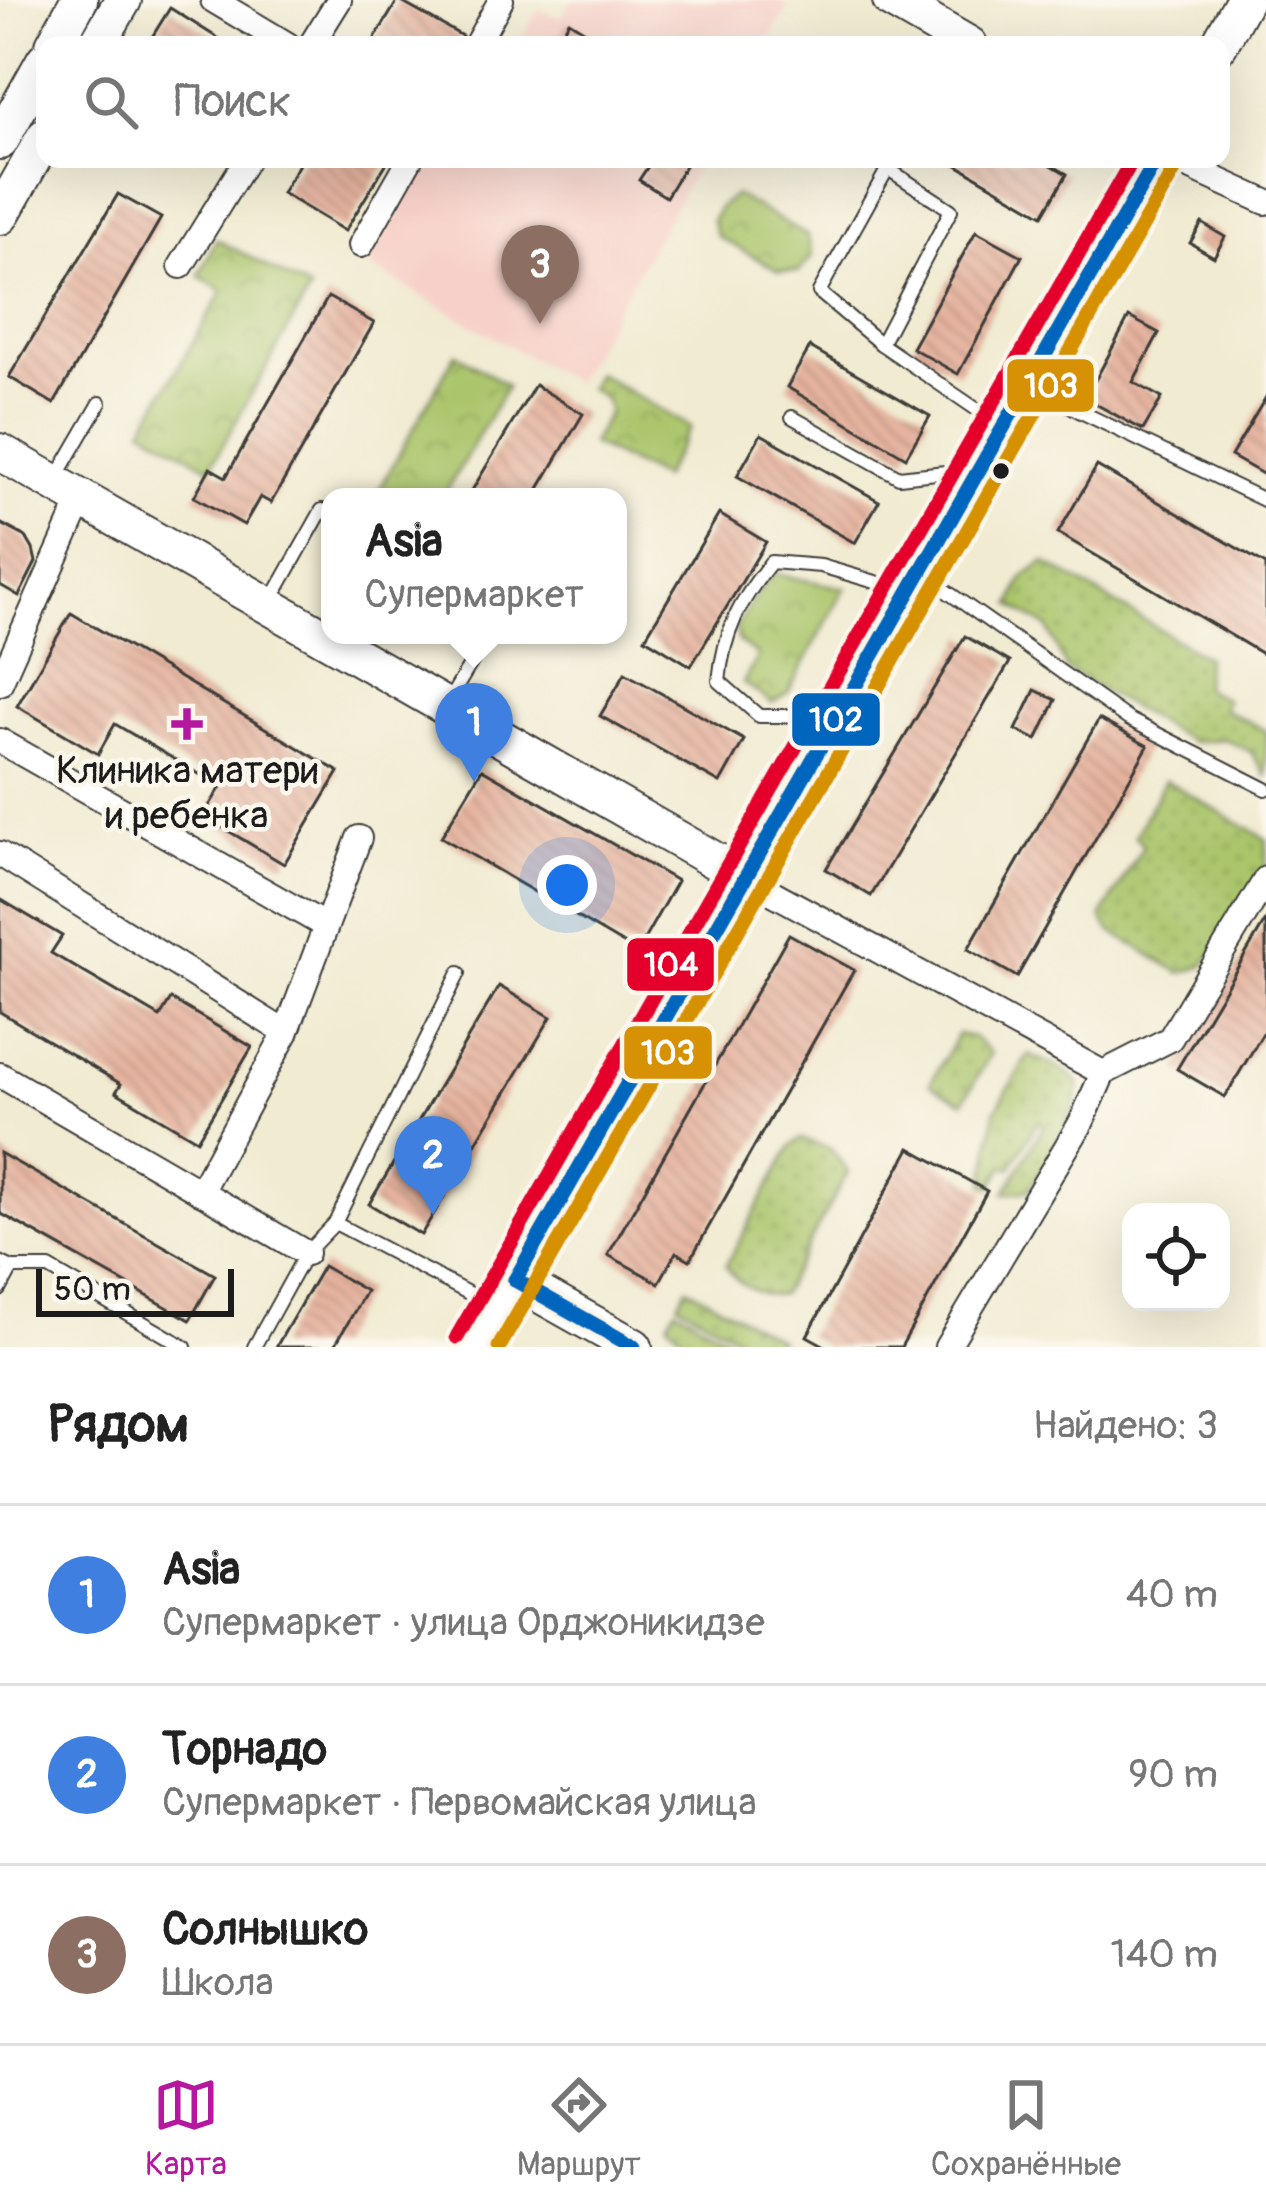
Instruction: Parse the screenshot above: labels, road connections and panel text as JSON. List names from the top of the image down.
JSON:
{
  "places": {
    "health": ["Клиника матери и ребенка"]
  },
  "lines": ["transit line 102", "transit line 104", "transit line 103"],
  "scale_bar": "50 m",
  "page": {
    "search": "Поиск",
    "pins": ["3", "1", "2"],
    "popup": ["Asia", "Супермаркет"],
    "scale": "50 m",
    "heading": ["Рядом", "Найдено: 3"],
    "list": [
      {
        "mark": "1",
        "name": "Asia",
        "note": "Супермаркет · улица Орджоникидзе",
        "value": "40 m"
      },
      {
        "mark": "2",
        "name": "Торнадо",
        "note": "Супермаркет · Первомайская улица",
        "value": "90 m"
      },
      {
        "mark": "3",
        "name": "Солнышко",
        "note": "Школа",
        "value": "140 m"
      }
    ],
    "nav": ["Карта", "Маршрут", "Сохранённые"]
  }
}
